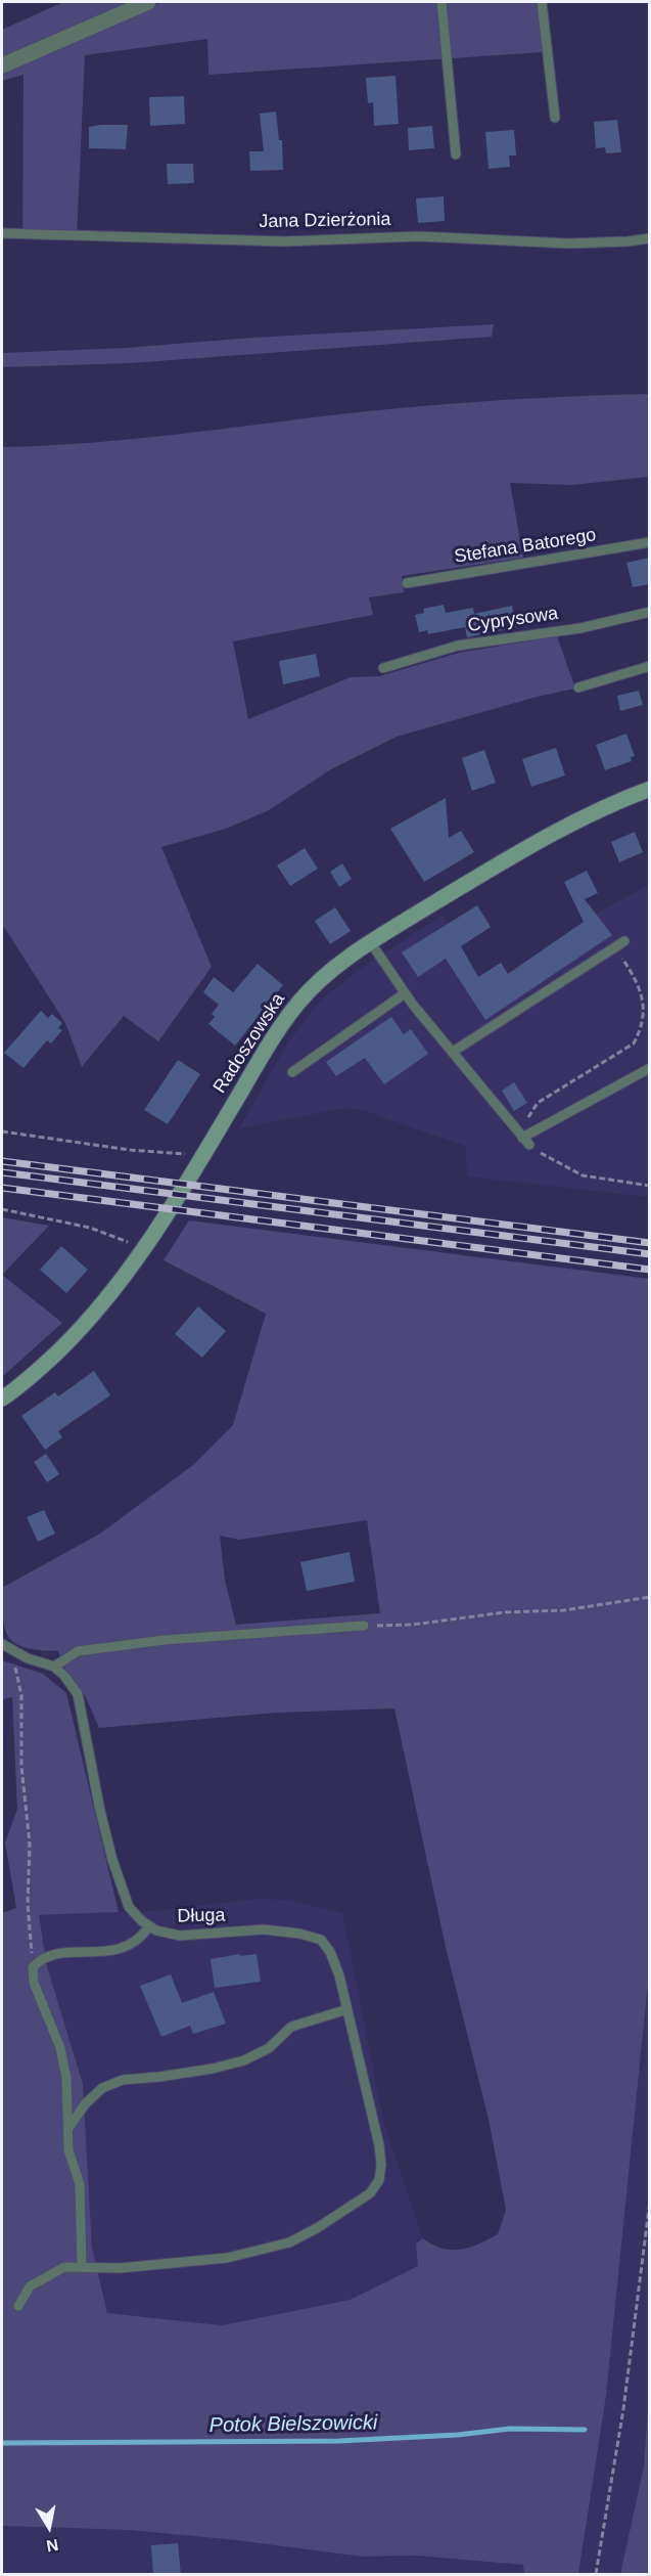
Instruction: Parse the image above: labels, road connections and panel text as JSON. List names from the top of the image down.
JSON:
{
  "streets": {
    "street": ["Radoszowska"],
    "lane": [
      "Jana Dzierżonia",
      "Stefana Batorego",
      "Cyprysowa",
      "Długa"
    ]
  },
  "water": ["Potok Bielszowicki"],
  "north": "bottom"
}
